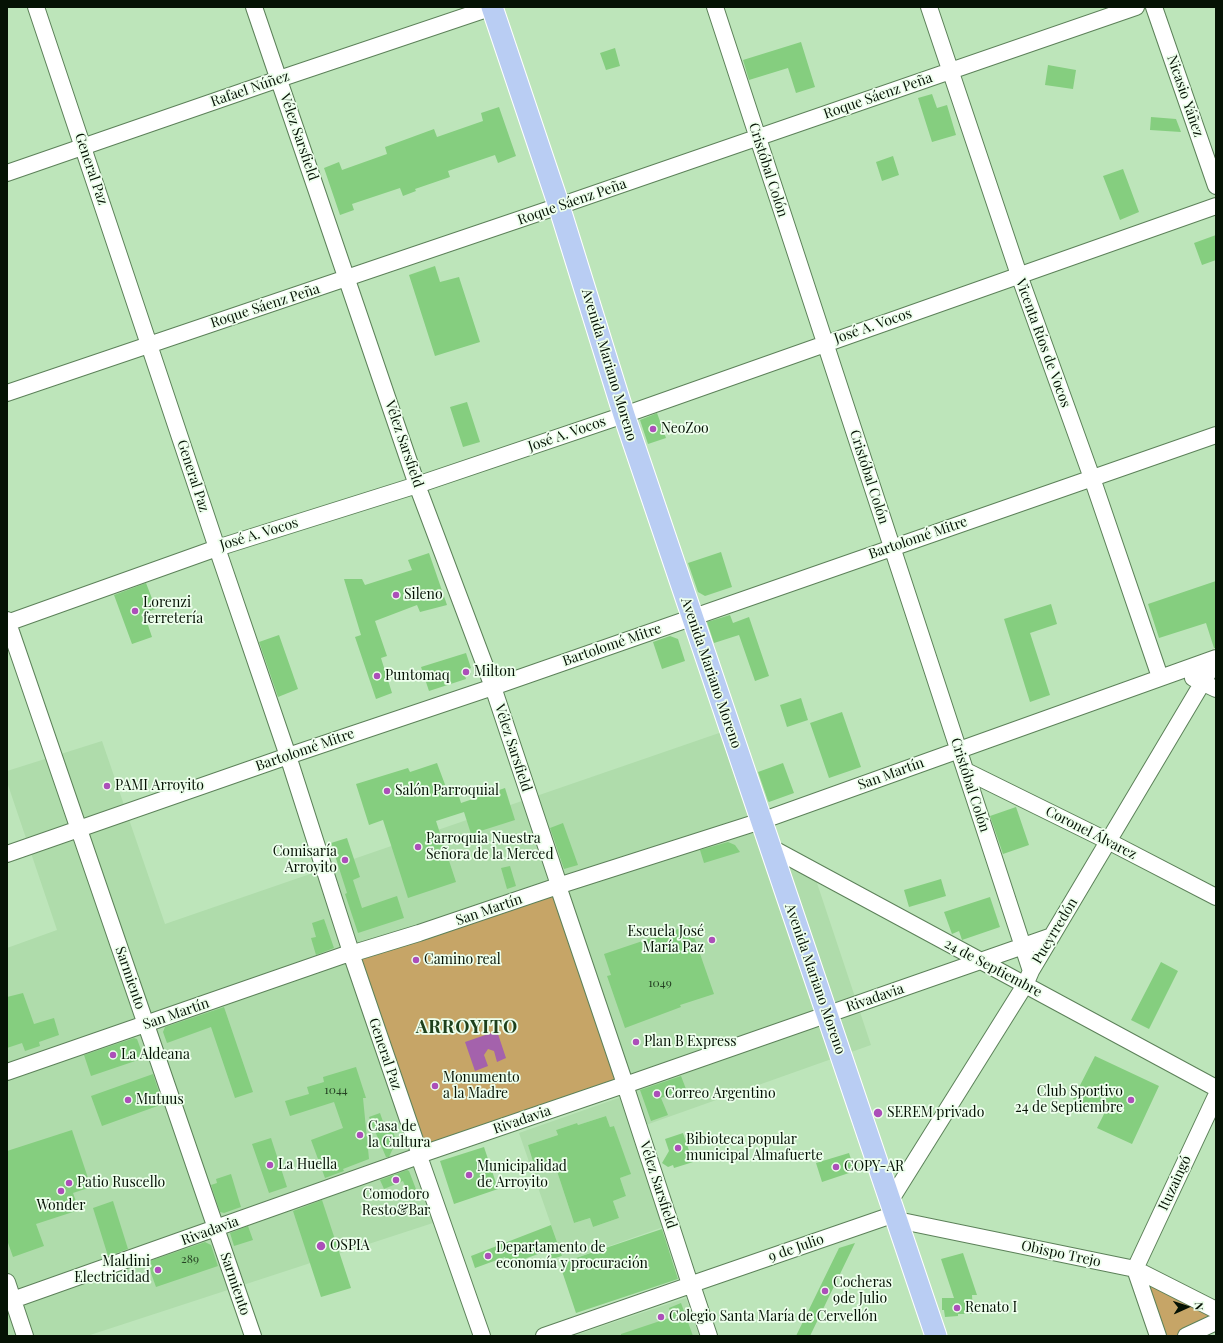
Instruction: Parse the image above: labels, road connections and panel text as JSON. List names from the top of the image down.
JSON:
{
  "streets": {
    "main road": ["Avenida Mariano Moreno"],
    "street": [
      "Rafael Núñez",
      "Roque Sáenz Peña",
      "Nicasio Yáñez",
      "Vélez Sarsfield",
      "General Paz",
      "Cristóbal Colón",
      "José A. Vocos",
      "Vicenta Ríos de Vocos",
      "Bartolomé Mitre",
      "San Martín",
      "Coronel Álvarez",
      "Pueyrredón",
      "24 de Septiembre",
      "Sarmiento",
      "Rivadavia",
      "Ituzaingó",
      "9 de Julio",
      "Obispo Trejo"
    ]
  },
  "crossings": [
    ["Rafael Núñez", "Vélez Sarsfield"],
    ["Rafael Núñez", "General Paz"],
    ["Rafael Núñez", "Avenida Mariano Moreno"],
    ["Roque Sáenz Peña", "Vélez Sarsfield"],
    ["Roque Sáenz Peña", "General Paz"],
    ["Roque Sáenz Peña", "Cristóbal Colón"],
    ["Roque Sáenz Peña", "Vicenta Ríos de Vocos"],
    ["Roque Sáenz Peña", "Avenida Mariano Moreno"],
    ["Vélez Sarsfield", "José A. Vocos"],
    ["Vélez Sarsfield", "Bartolomé Mitre"],
    ["Vélez Sarsfield", "San Martín"],
    ["Vélez Sarsfield", "Rivadavia"],
    ["Vélez Sarsfield", "9 de Julio"],
    ["General Paz", "José A. Vocos"],
    ["General Paz", "Bartolomé Mitre"],
    ["General Paz", "San Martín"],
    ["General Paz", "Rivadavia"],
    ["Cristóbal Colón", "José A. Vocos"],
    ["Cristóbal Colón", "Bartolomé Mitre"],
    ["Cristóbal Colón", "San Martín"],
    ["Cristóbal Colón", "Coronel Álvarez"],
    ["Cristóbal Colón", "Pueyrredón"],
    ["Cristóbal Colón", "24 de Septiembre"],
    ["Cristóbal Colón", "Rivadavia"],
    ["José A. Vocos", "Vicenta Ríos de Vocos"],
    ["José A. Vocos", "Avenida Mariano Moreno"],
    ["José A. Vocos", "Sarmiento"],
    ["Vicenta Ríos de Vocos", "Bartolomé Mitre"],
    ["Vicenta Ríos de Vocos", "San Martín"],
    ["Avenida Mariano Moreno", "Bartolomé Mitre"],
    ["Avenida Mariano Moreno", "San Martín"],
    ["Avenida Mariano Moreno", "Pueyrredón"],
    ["Avenida Mariano Moreno", "24 de Septiembre"],
    ["Avenida Mariano Moreno", "Rivadavia"],
    ["Avenida Mariano Moreno", "9 de Julio"],
    ["Avenida Mariano Moreno", "Obispo Trejo"],
    ["Bartolomé Mitre", "Sarmiento"],
    ["San Martín", "Pueyrredón"],
    ["San Martín", "Sarmiento"],
    ["Coronel Álvarez", "Pueyrredón"],
    ["Pueyrredón", "24 de Septiembre"],
    ["Pueyrredón", "Rivadavia"],
    ["Pueyrredón", "9 de Julio"],
    ["Pueyrredón", "Obispo Trejo"],
    ["24 de Septiembre", "Rivadavia"],
    ["Sarmiento", "Rivadavia"],
    ["Ituzaingó", "Obispo Trejo"],
    ["9 de Julio", "Obispo Trejo"]
  ],
  "districts": ["ARROYITO"],
  "places": [
    "NeoZoo",
    "Sileno",
    "Lorenzi ferretería",
    "Milton",
    "Puntomaq",
    "PAMI Arroyito",
    "Salón Parroquial",
    "Parroquia Nuestra Señora de la Merced",
    "Comisaría Arroyito",
    "Escuela José María Paz",
    "Camino real",
    "Plan B Express",
    "La Aldeana",
    "Monumento a la Madre",
    "Correo Argentino",
    "Mutuus",
    "Club Sportivo 24 de Septiembre",
    "SEREM privado",
    "Casa de la Cultura",
    "Bibioteca popular municipal Almafuerte",
    "La Huella",
    "COPY-AR",
    "Municipalidad de Arroyito",
    "Comodoro Resto&Bar",
    "Patio Ruscello",
    "Wonder",
    "OSPIA",
    "Departamento de economía y procuración",
    "Maldini Electricidad",
    "Cocheras 9de Julio",
    "Renato I",
    "Colegio Santa María de Cervellón"
  ],
  "house_numbers": ["1049", "1044", "289"],
  "north": "right"
}
